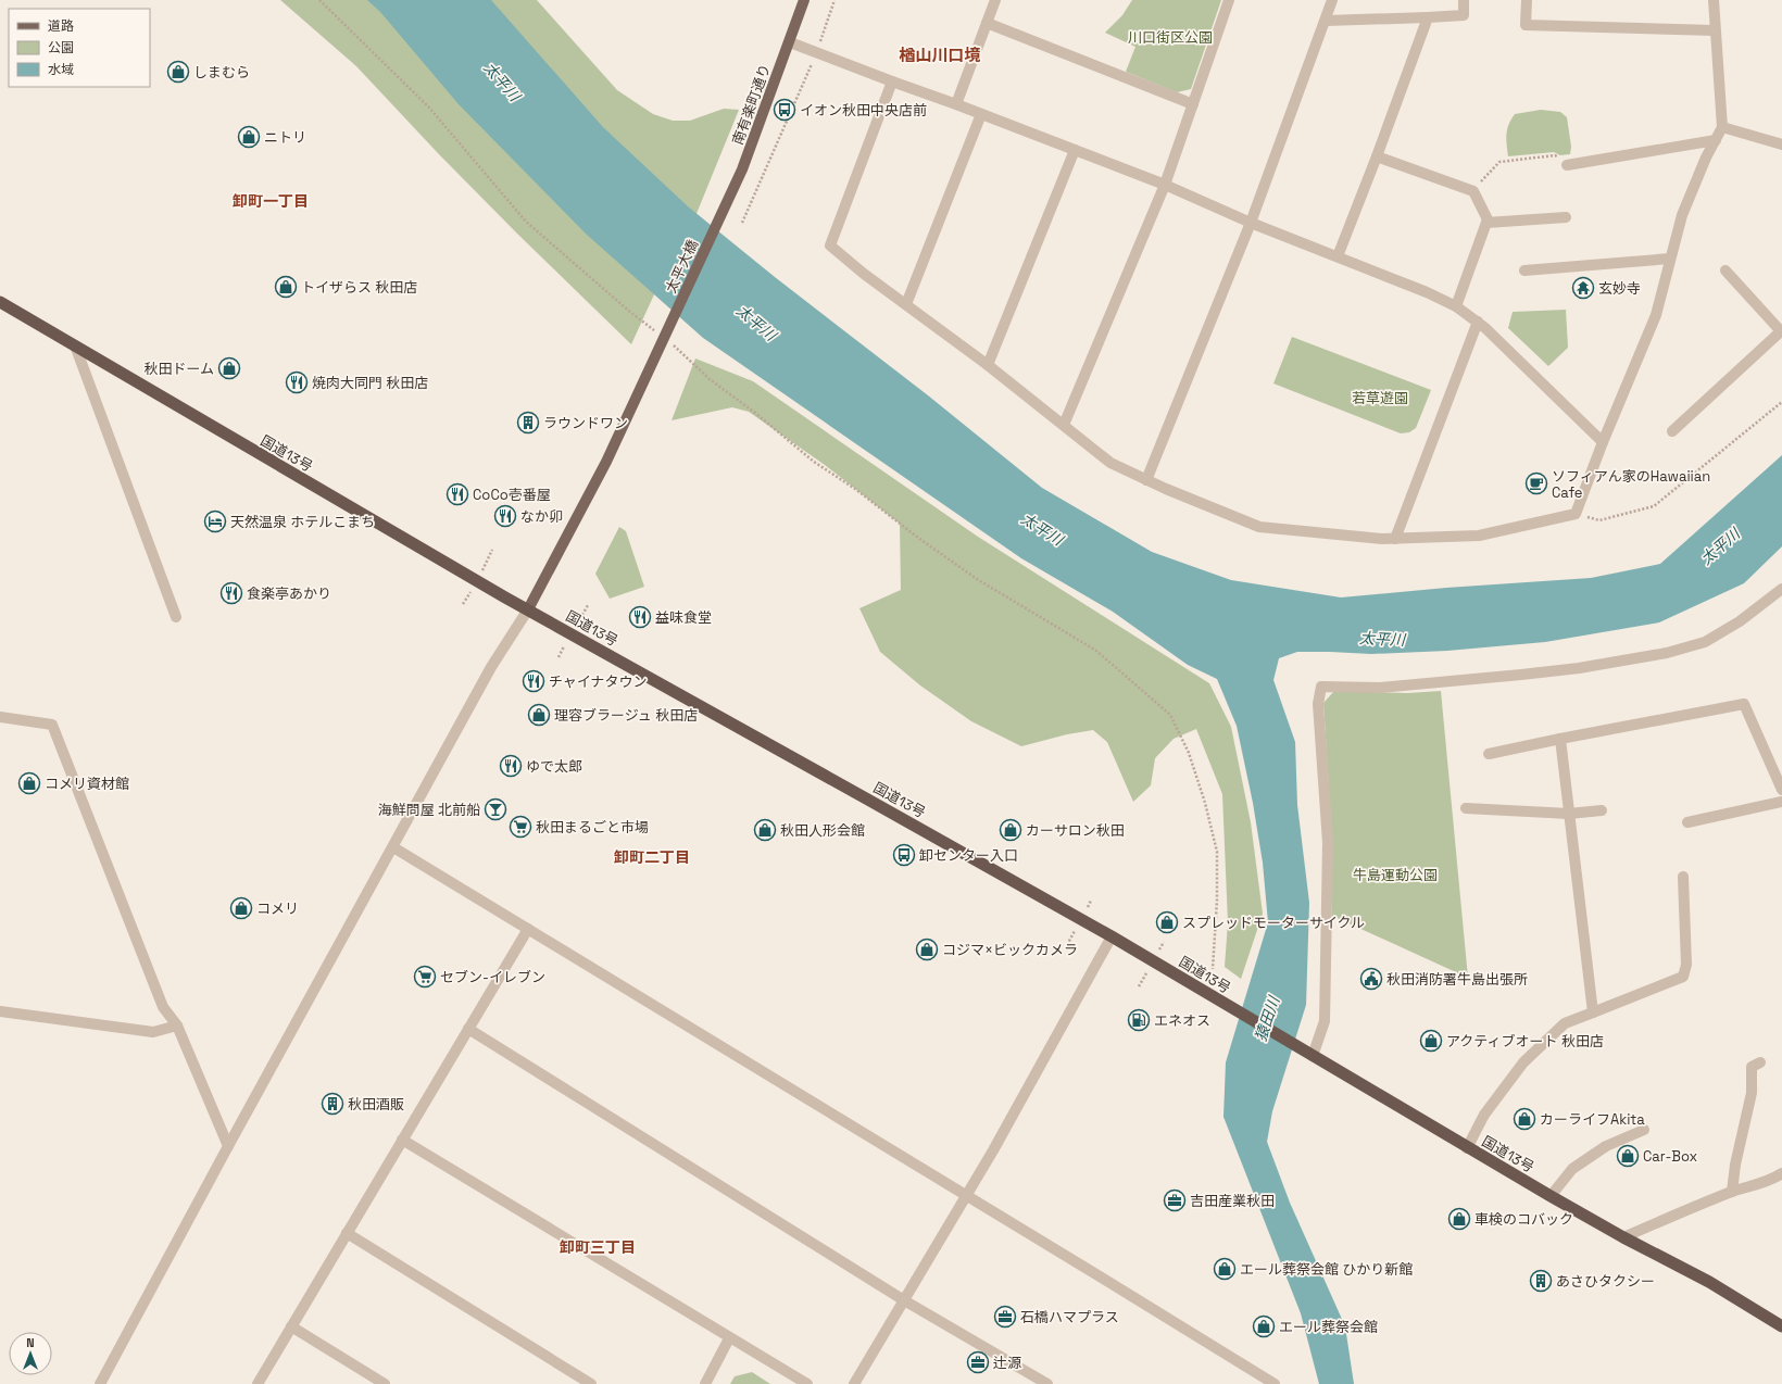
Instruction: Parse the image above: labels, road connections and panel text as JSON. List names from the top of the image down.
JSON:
{
  "streets": {
    "highway": ["国道13号"],
    "main road": ["南有楽町通り", "太平大橋"]
  },
  "crossings": [
    ["南有楽町通り", "太平大橋"]
  ],
  "districts": [
    "楢山川口境",
    "卸町一丁目",
    "卸町二丁目",
    "卸町三丁目"
  ],
  "water": ["太平川", "猿田川"],
  "parks": ["川口街区公園", "若草遊園", "牛島運動公園"],
  "places": {
    "shop": [
      "しまむら",
      "ニトリ",
      "トイザらス 秋田店",
      "秋田ドーム",
      "理容ブラージュ 秋田店",
      "コメリ資材館",
      "秋田人形会館",
      "カーサロン秋田",
      "コメリ",
      "スプレッドモーターサイクル",
      "コジマ×ビックカメラ",
      "アクティブオート 秋田店",
      "カーライフAkita",
      "Car-Box",
      "車検のコバック",
      "エール葬祭会館 ひかり新館",
      "エール葬祭会館"
    ],
    "bus stop": ["イオン秋田中央店前", "卸センター入口"],
    "temple": ["玄妙寺"],
    "restaurant": [
      "焼肉大同門 秋田店",
      "CoCo壱番屋",
      "なか卯",
      "食楽亭あかり",
      "益味食堂",
      "チャイナタウン",
      "ゆで太郎"
    ],
    "building": ["ラウンドワン", "秋田酒販", "あさひタクシー"],
    "cafe": ["ソフィアん家のHawaiian Cafe"],
    "hotel": ["天然温泉 ホテルこまち"],
    "bar": ["海鮮問屋 北前船"],
    "supermarket": ["秋田まるごと市場", "セブン-イレブン"],
    "public building": ["秋田消防署牛島出張所"],
    "fuel station": ["エネオス"],
    "office": ["吉田産業秋田", "石橋ハマプラス", "辻源"]
  },
  "legend": ["道路", "公園", "水域"],
  "north": "top"
}
